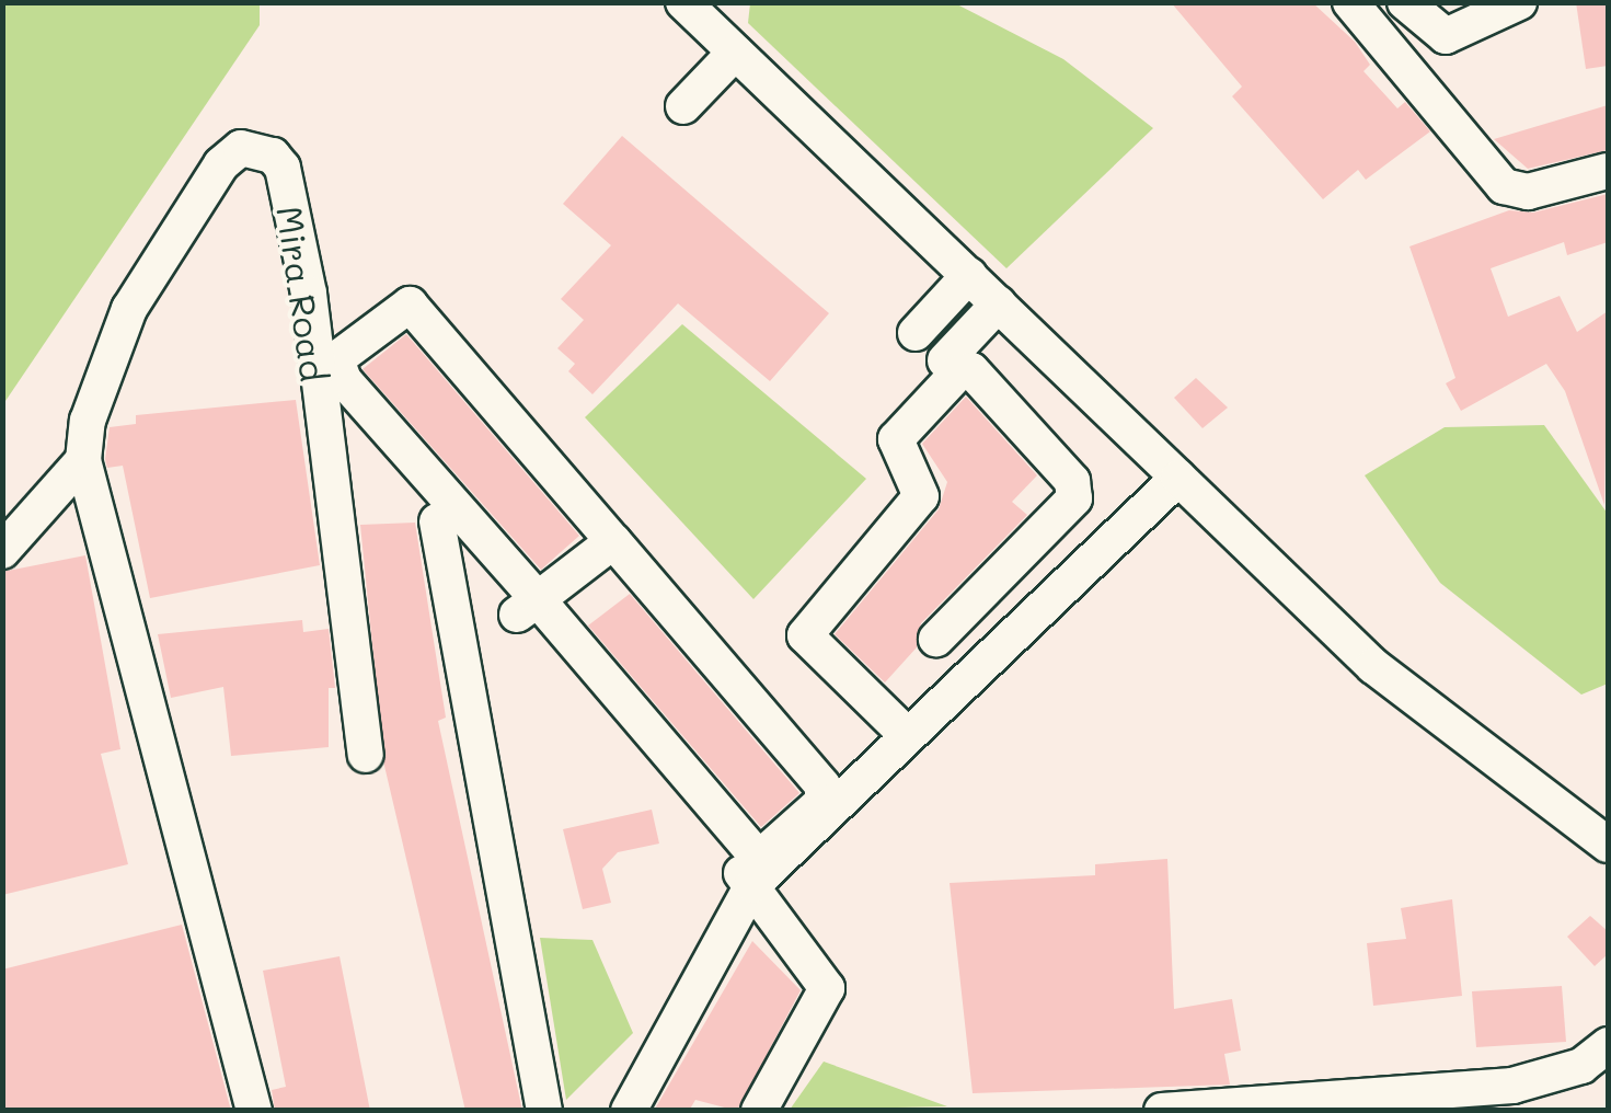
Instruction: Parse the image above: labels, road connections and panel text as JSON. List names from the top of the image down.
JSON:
{
  "streets": {
    "street": ["Mira Road"]
  }
}
